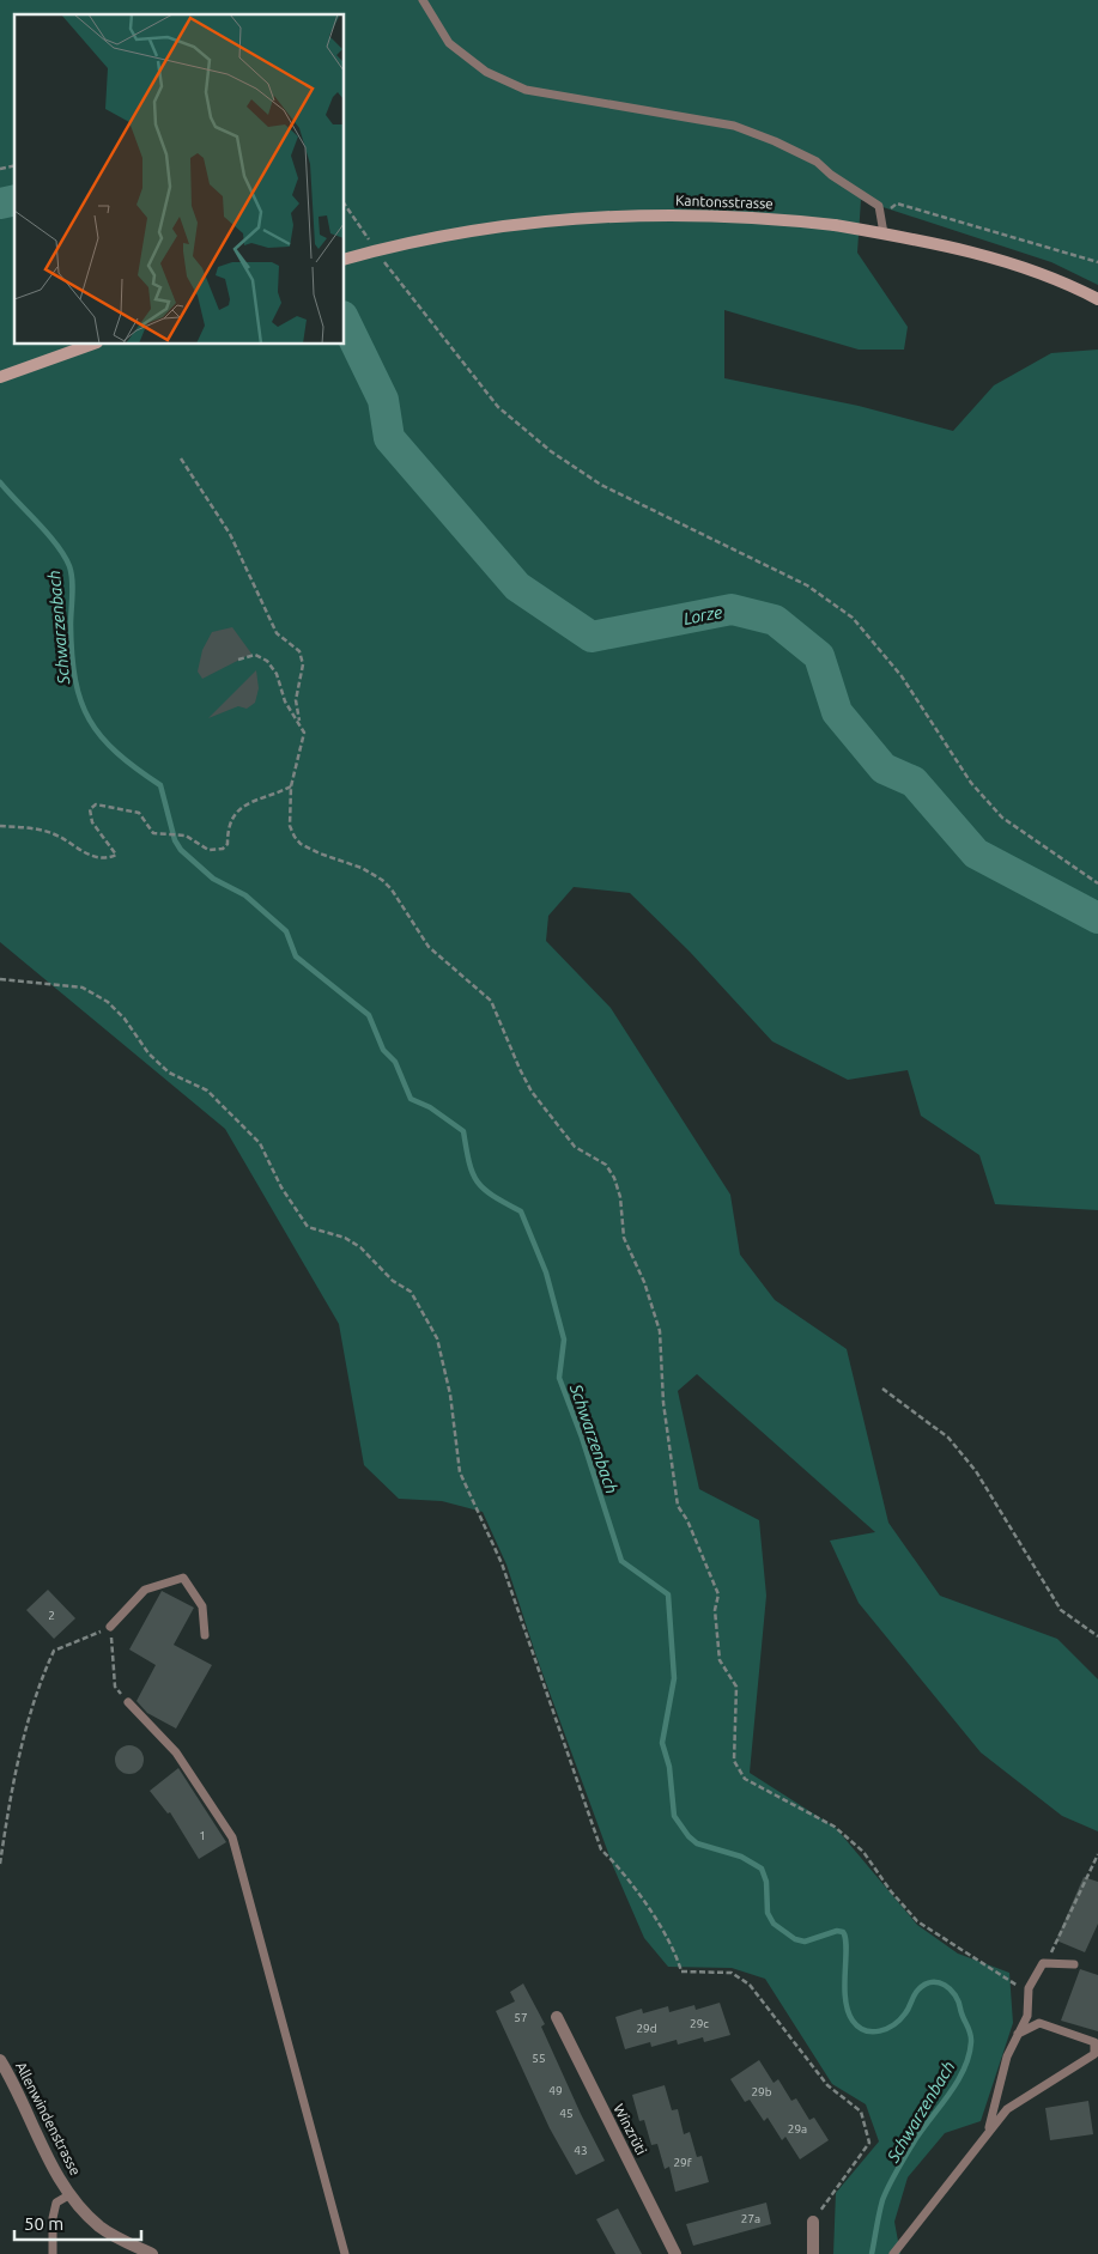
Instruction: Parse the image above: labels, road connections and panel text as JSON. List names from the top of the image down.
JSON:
{
  "streets": {
    "main road": ["Kantonsstrasse"],
    "street": ["Allenwindenstrasse", "Winzrüti"]
  },
  "water": ["Lorze", "Schwarzenbach"],
  "house_numbers": [
    "2",
    "1",
    "57",
    "29c",
    "29d",
    "55",
    "49",
    "29b",
    "45",
    "29a",
    "43",
    "29f",
    "27a"
  ],
  "scale_bar": "50 m"
}
